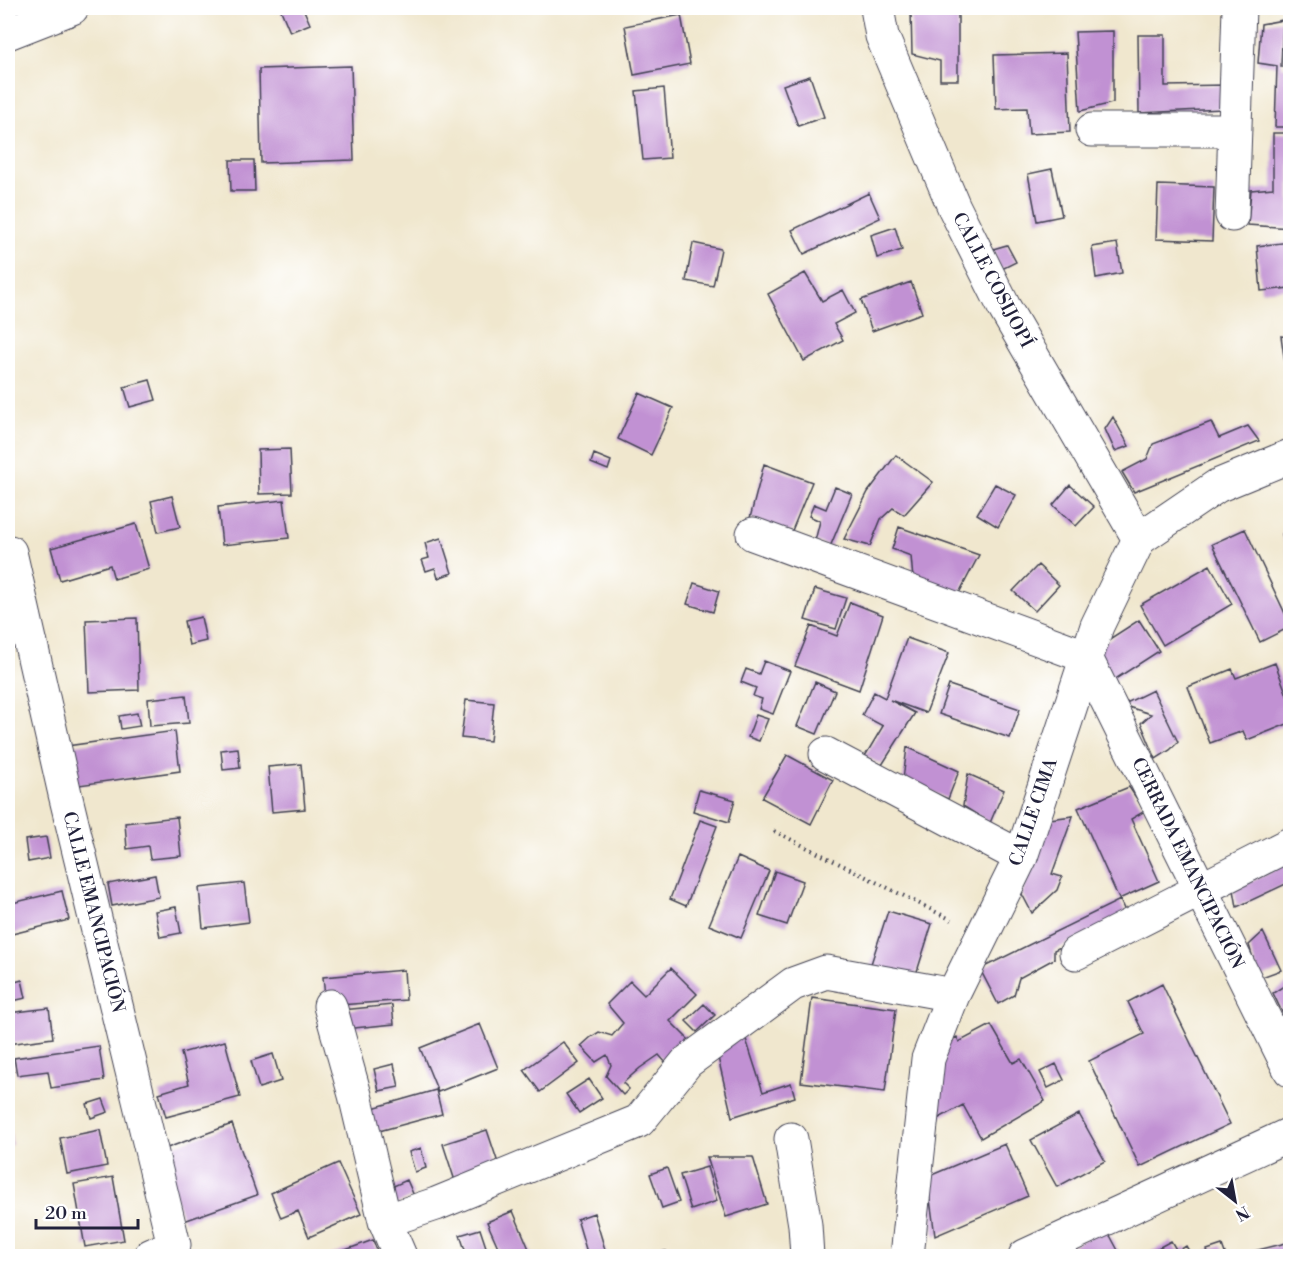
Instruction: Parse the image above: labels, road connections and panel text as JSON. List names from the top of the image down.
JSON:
{
  "streets": {
    "street": [
      "CALLE COSIJOPÍ",
      "CALLE CIMA",
      "CERRADA EMANCIPACIÓN",
      "CALLE EMANCIPACIÓN"
    ]
  },
  "crossings": [
    ["CALLE COSIJOPÍ", "CALLE CIMA"],
    ["CALLE CIMA", "CERRADA EMANCIPACIÓN"]
  ],
  "scale_bar": "20 m",
  "north": "bottom right"
}
